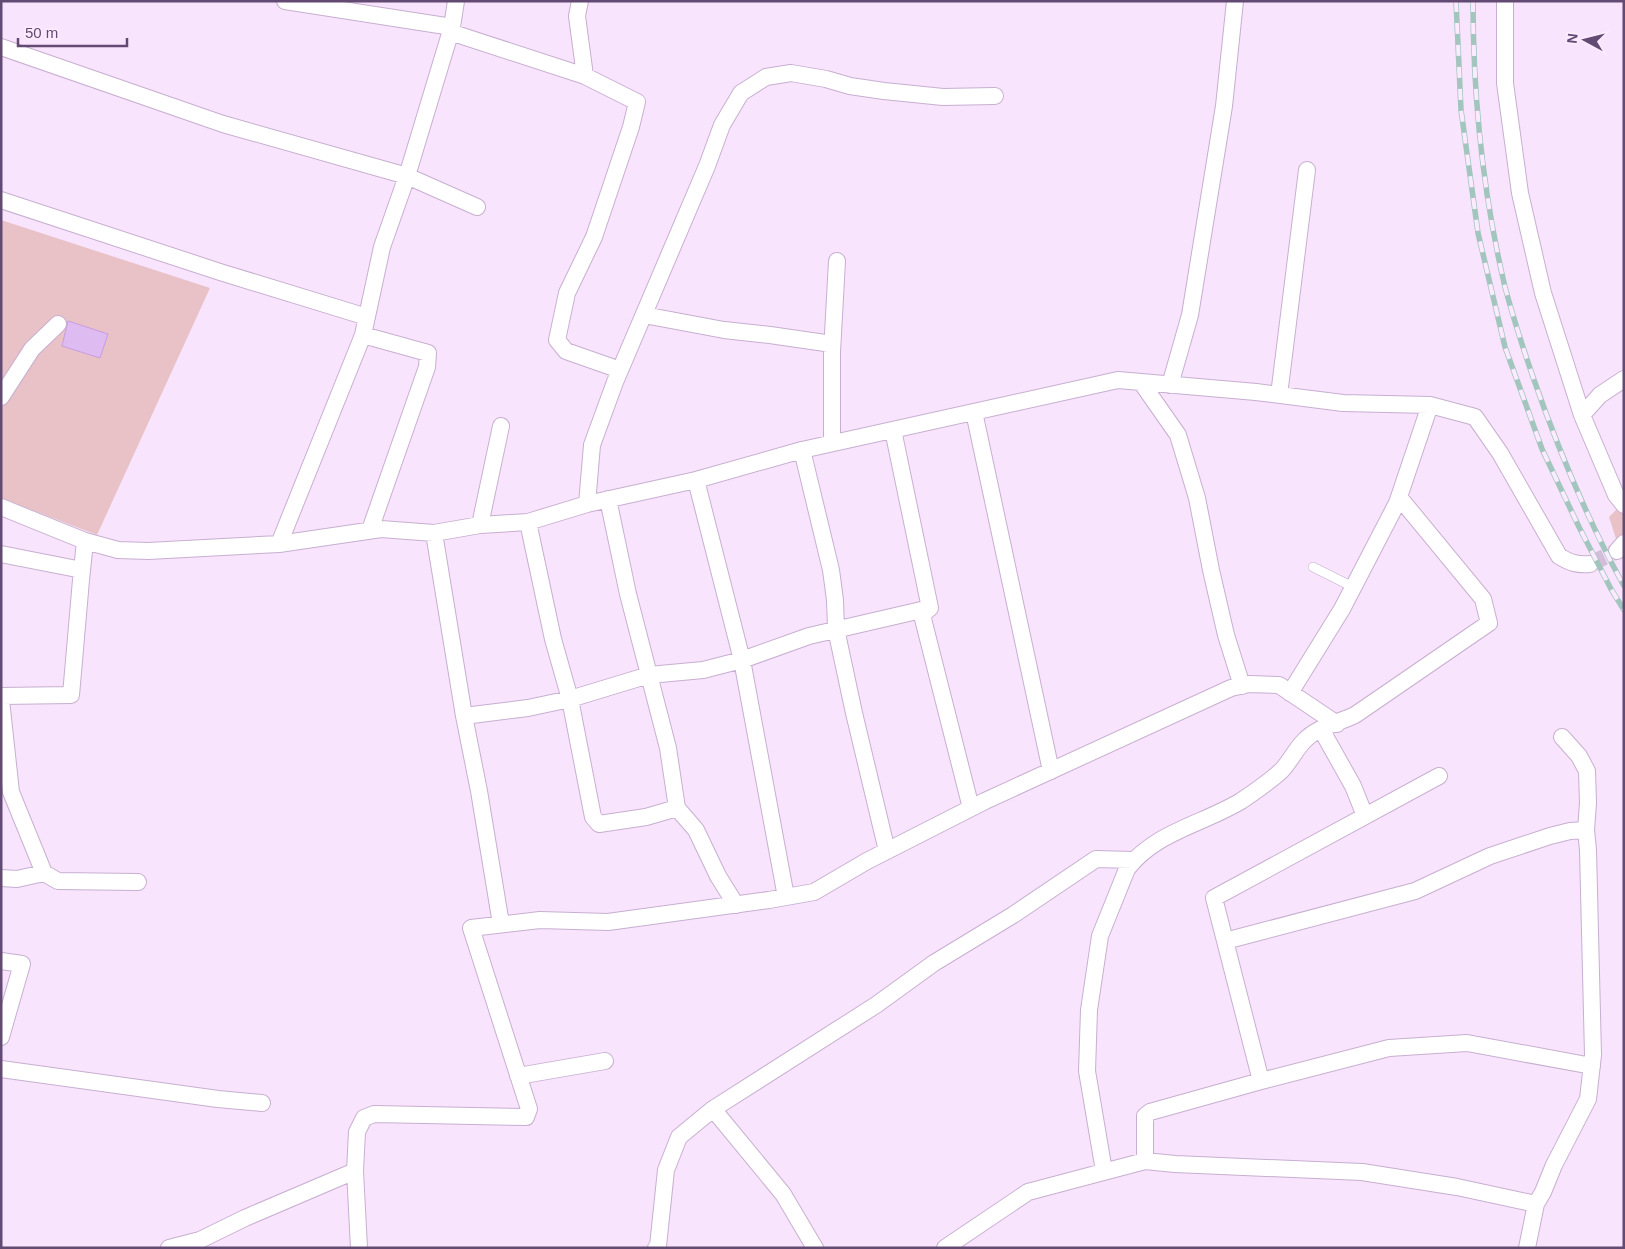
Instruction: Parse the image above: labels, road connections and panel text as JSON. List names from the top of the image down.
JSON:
{
  "scale_bar": "50 m",
  "north": "left"
}
